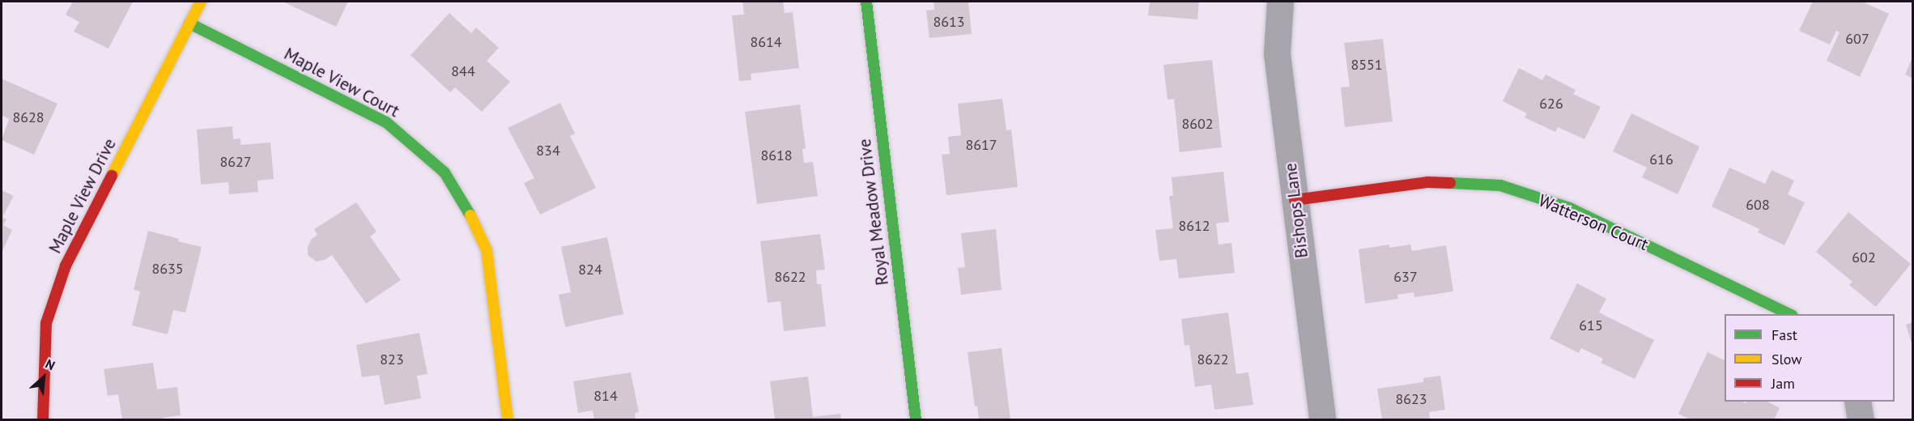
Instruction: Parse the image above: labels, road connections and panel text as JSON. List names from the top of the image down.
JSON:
{
  "streets": {
    "street": [
      "Maple View Court",
      "Maple View Drive",
      "Bishops Lane",
      "Royal Meadow Drive",
      "Watterson Court"
    ]
  },
  "crossings": [
    ["Maple View Court", "Maple View Drive"],
    ["Bishops Lane", "Watterson Court"]
  ],
  "house_numbers": [
    "8613",
    "607",
    "8614",
    "8551",
    "844",
    "626",
    "8628",
    "8602",
    "8617",
    "834",
    "8618",
    "616",
    "8627",
    "608",
    "8612",
    "602",
    "8635",
    "824",
    "8622",
    "637",
    "615",
    "823",
    "8622",
    "814",
    "8623"
  ],
  "legend": ["Fast", "Slow", "Jam"],
  "north": "top right"
}
